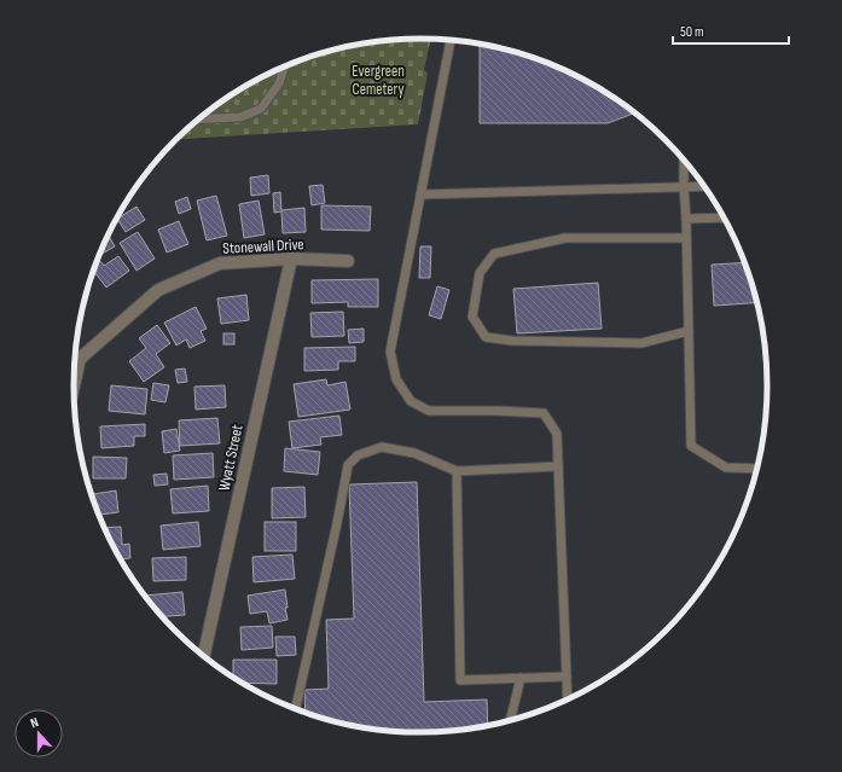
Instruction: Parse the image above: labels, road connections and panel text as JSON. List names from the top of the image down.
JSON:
{
  "streets": {
    "street": ["Stonewall Drive", "Wyatt Street"]
  },
  "crossings": [
    ["Stonewall Drive", "Wyatt Street"]
  ],
  "parks": ["Evergreen Cemetery"],
  "scale_bar": "50 m",
  "north": "top"
}
